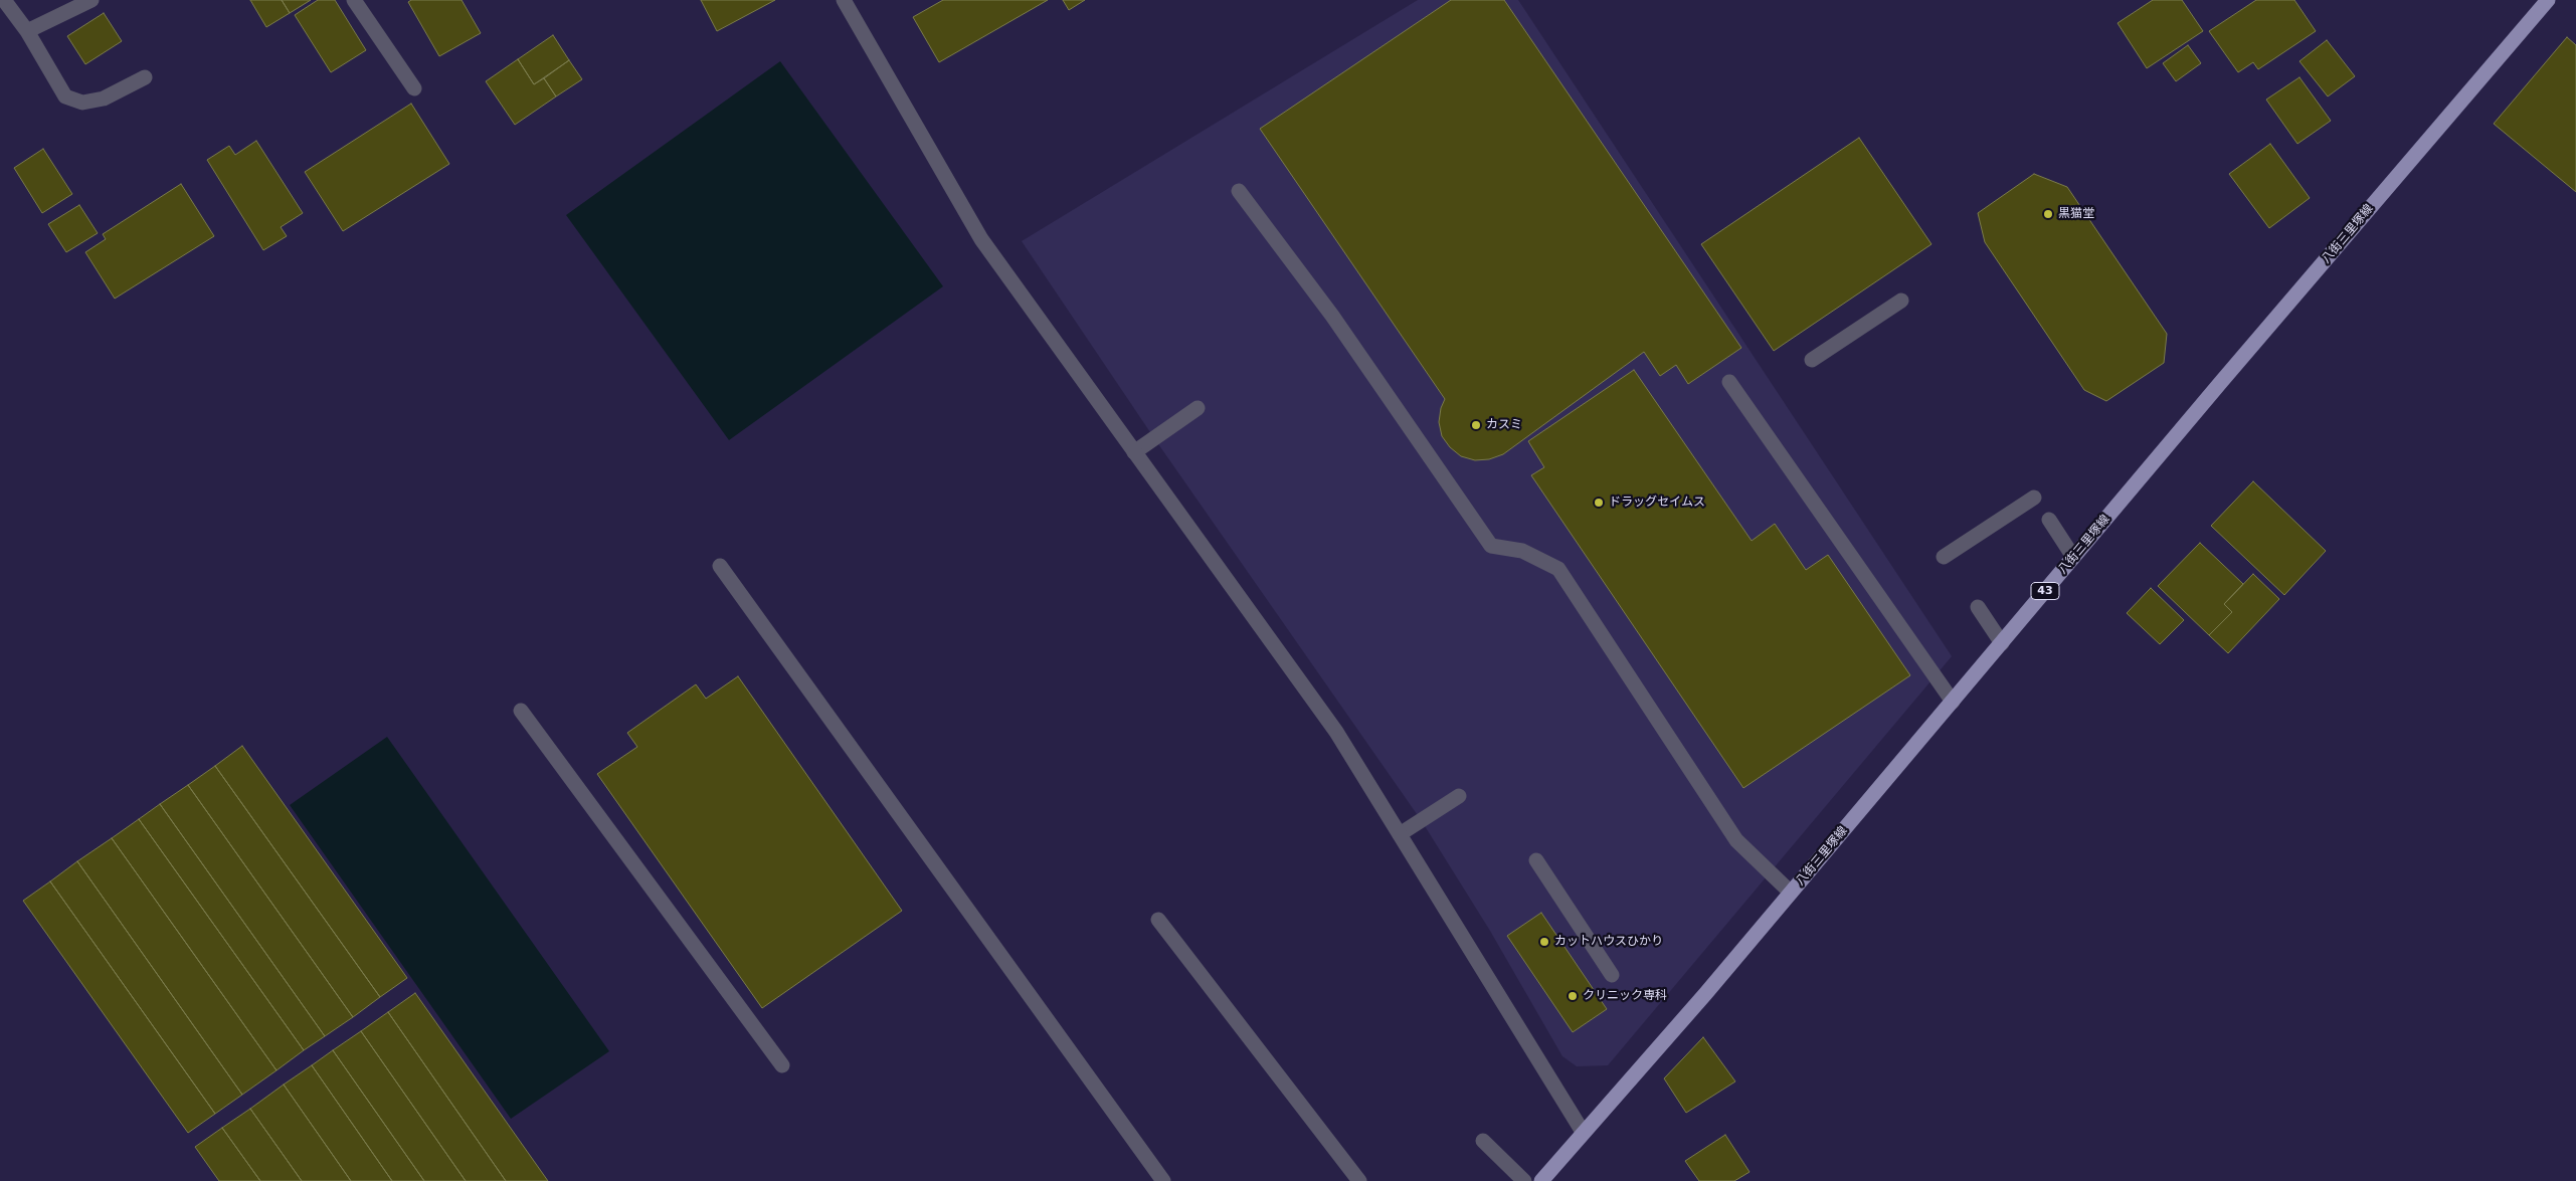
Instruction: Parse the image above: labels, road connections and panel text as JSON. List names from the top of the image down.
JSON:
{
  "streets": {
    "main road": ["八街三里塚線", "43"]
  },
  "places": [
    "黒猫堂",
    "カスミ",
    "ドラッグセイムス",
    "カットハウスひかり",
    "クリニック専科"
  ]
}
